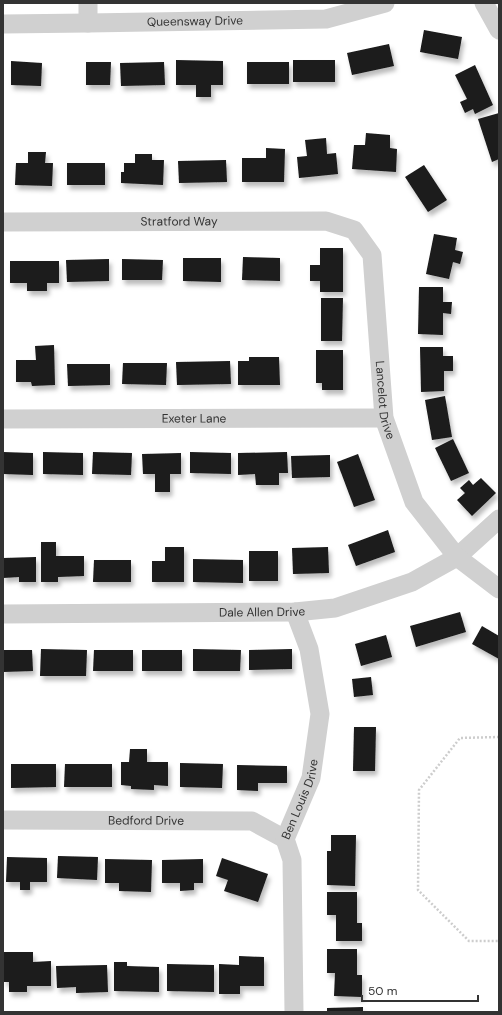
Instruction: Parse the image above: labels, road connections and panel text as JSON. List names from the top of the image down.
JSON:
{
  "streets": {
    "street": [
      "Queensway Drive",
      "Stratford Way",
      "Lancelot Drive",
      "Exeter Lane",
      "Dale Allen Drive",
      "Ben Louis Drive",
      "Bedford Drive"
    ]
  },
  "crossings": [
    ["Stratford Way", "Lancelot Drive"],
    ["Lancelot Drive", "Exeter Lane"],
    ["Lancelot Drive", "Dale Allen Drive"],
    ["Dale Allen Drive", "Ben Louis Drive"],
    ["Ben Louis Drive", "Bedford Drive"]
  ],
  "scale_bar": "50 m"
}
